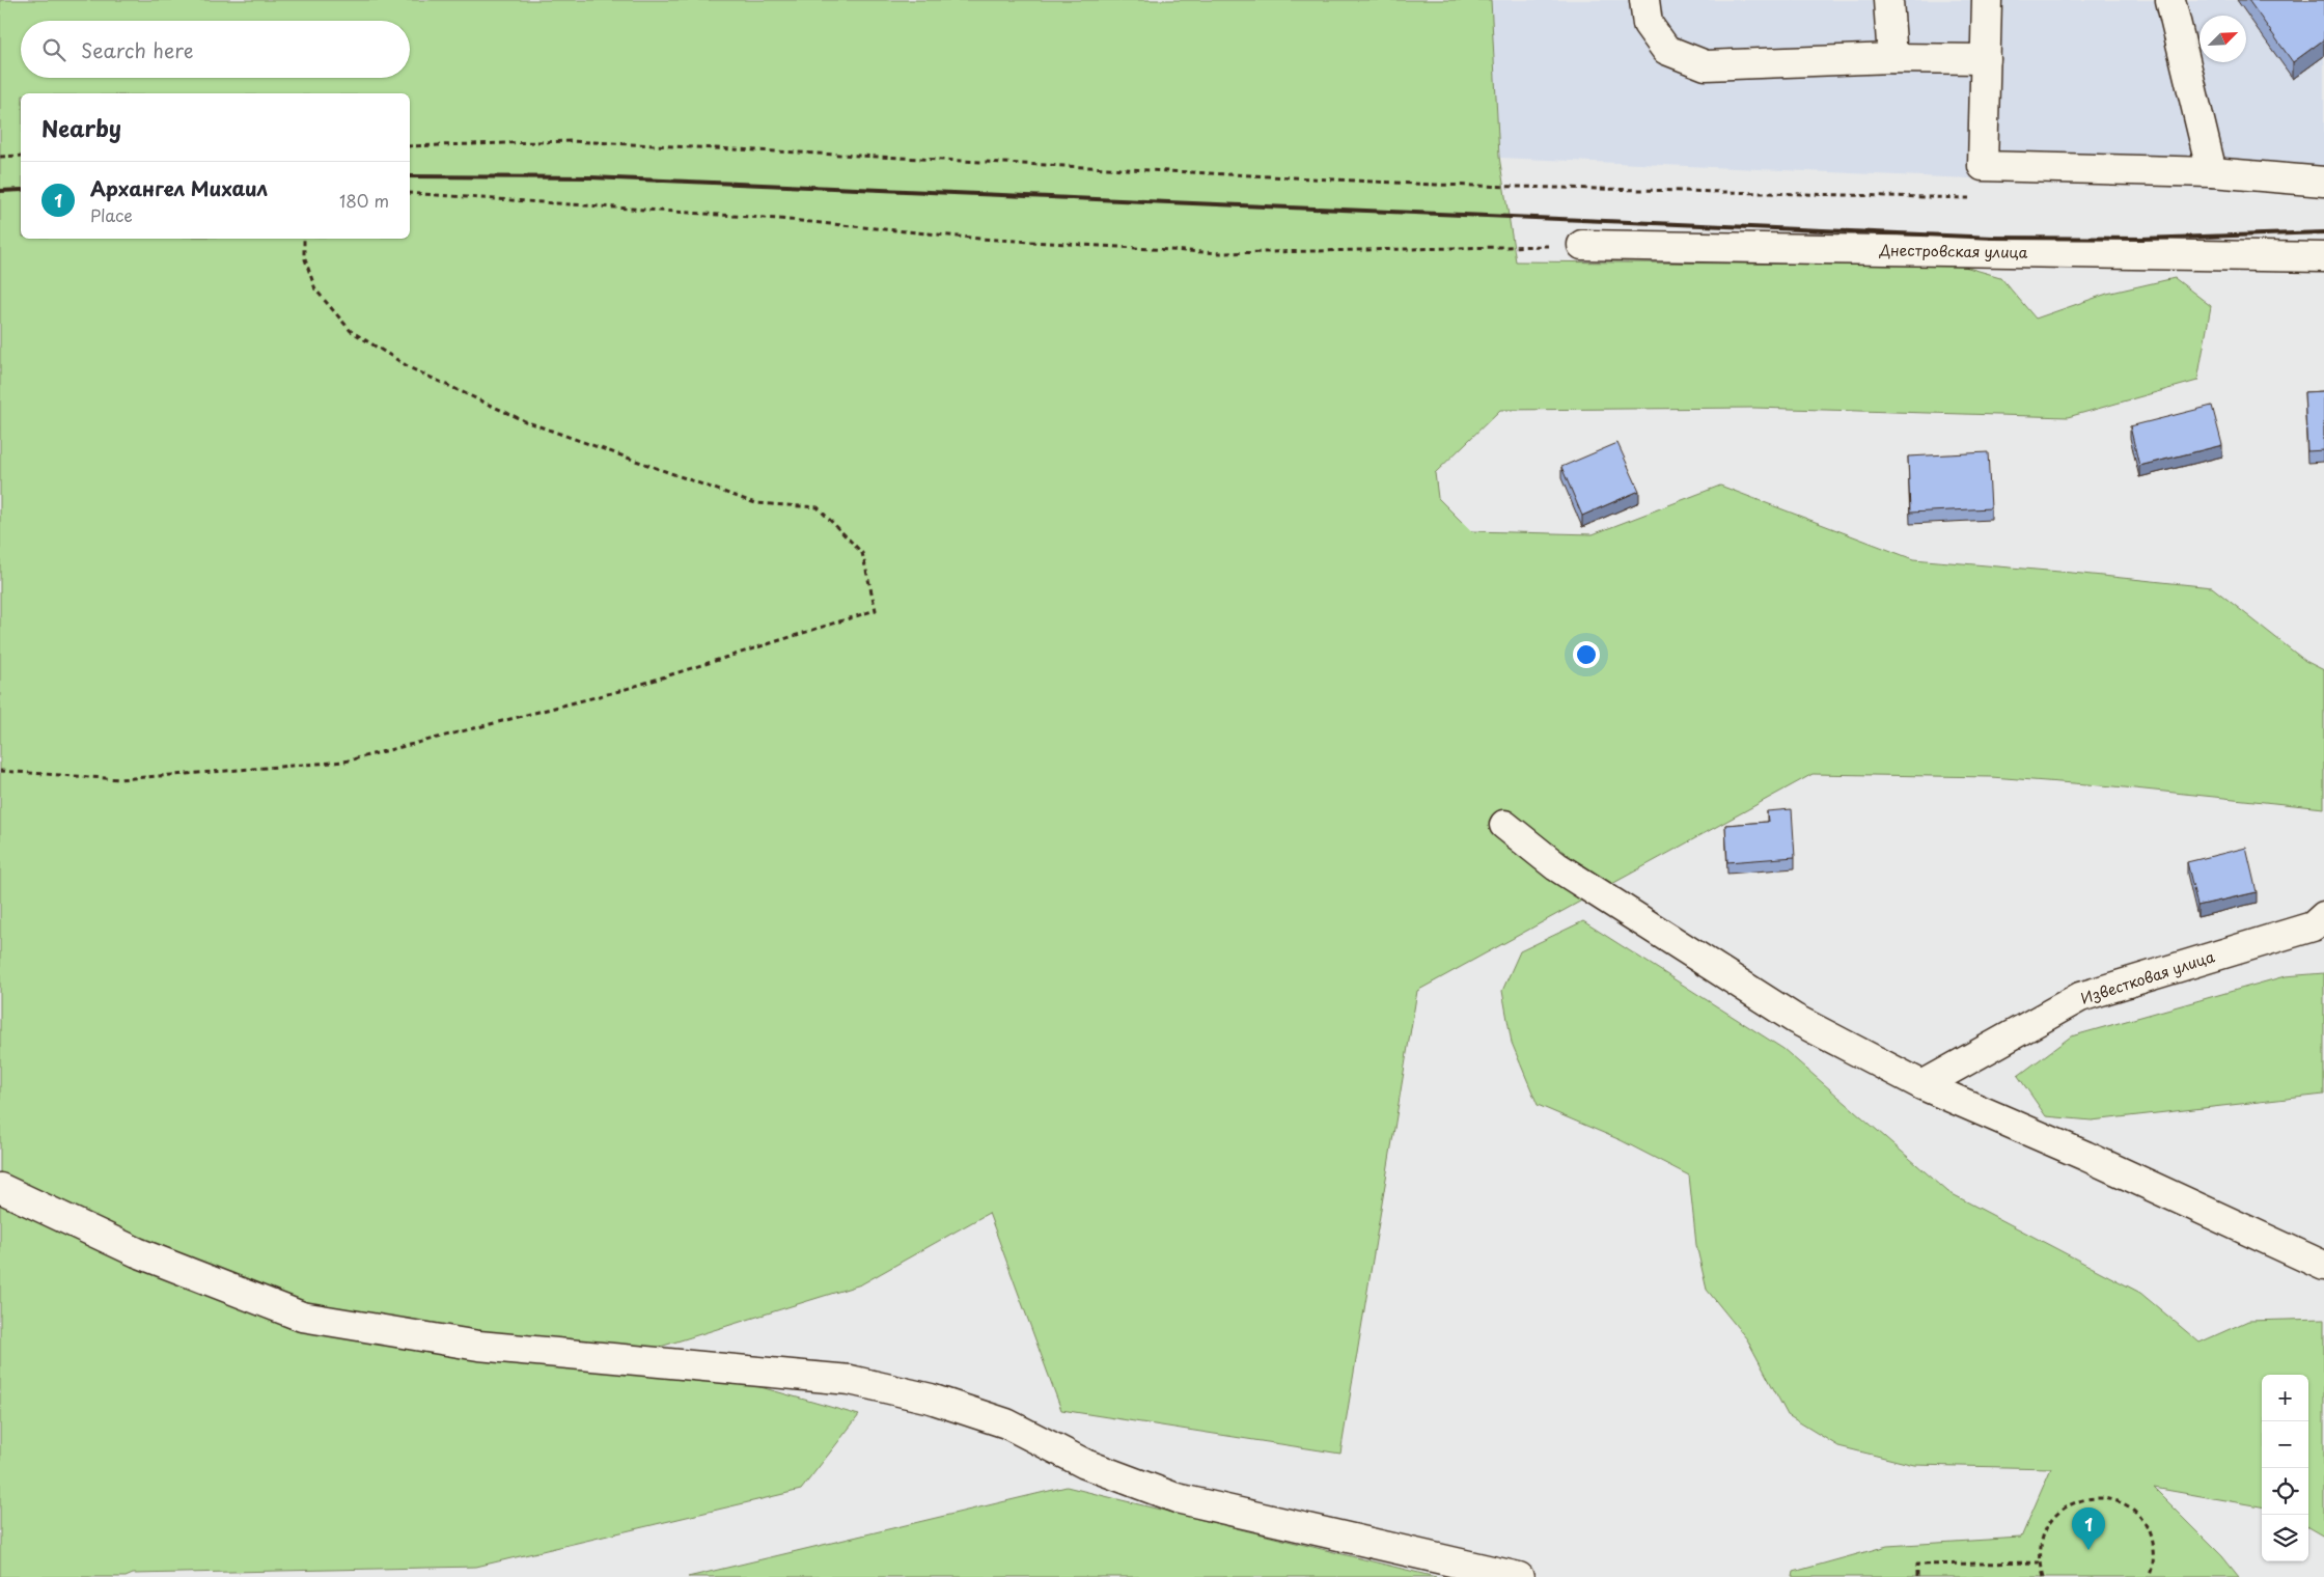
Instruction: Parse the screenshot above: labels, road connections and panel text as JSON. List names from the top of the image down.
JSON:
{
  "streets": {
    "street": ["Днестровская улица", "Известковая улица"]
  },
  "north": "top right",
  "page": {
    "search": "Search here",
    "heading": "Nearby",
    "list": [
      {
        "mark": "1",
        "name": "Архангел Михаил",
        "note": "Place",
        "value": "180 m"
      }
    ],
    "map_buttons": ["+", "−"],
    "pins": "1"
  }
}
